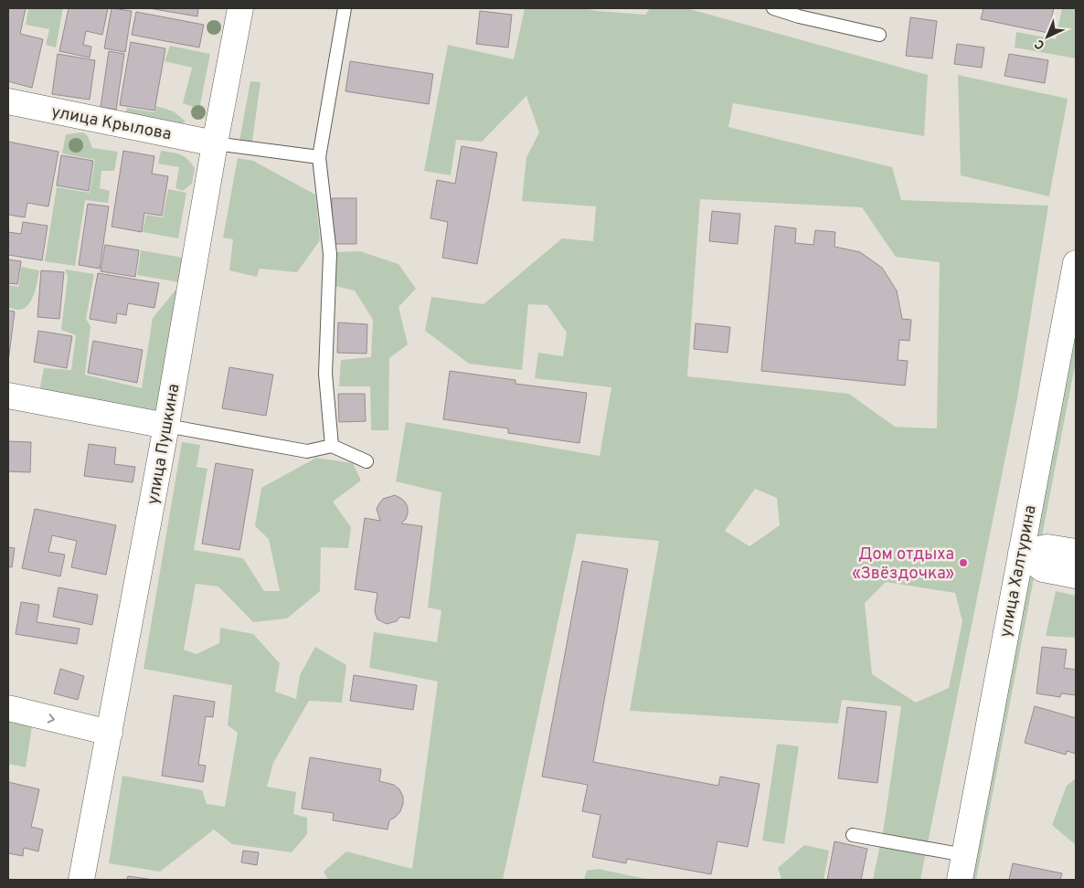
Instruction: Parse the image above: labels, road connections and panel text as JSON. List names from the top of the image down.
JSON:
{
  "streets": {
    "street": ["улица Крылова", "улица Пушкина", "улица Халтурина"]
  },
  "crossings": [
    ["улица Крылова", "улица Пушкина"]
  ],
  "places": ["Дом отдыха «Звёздочка»"],
  "north": "bottom left"
}
